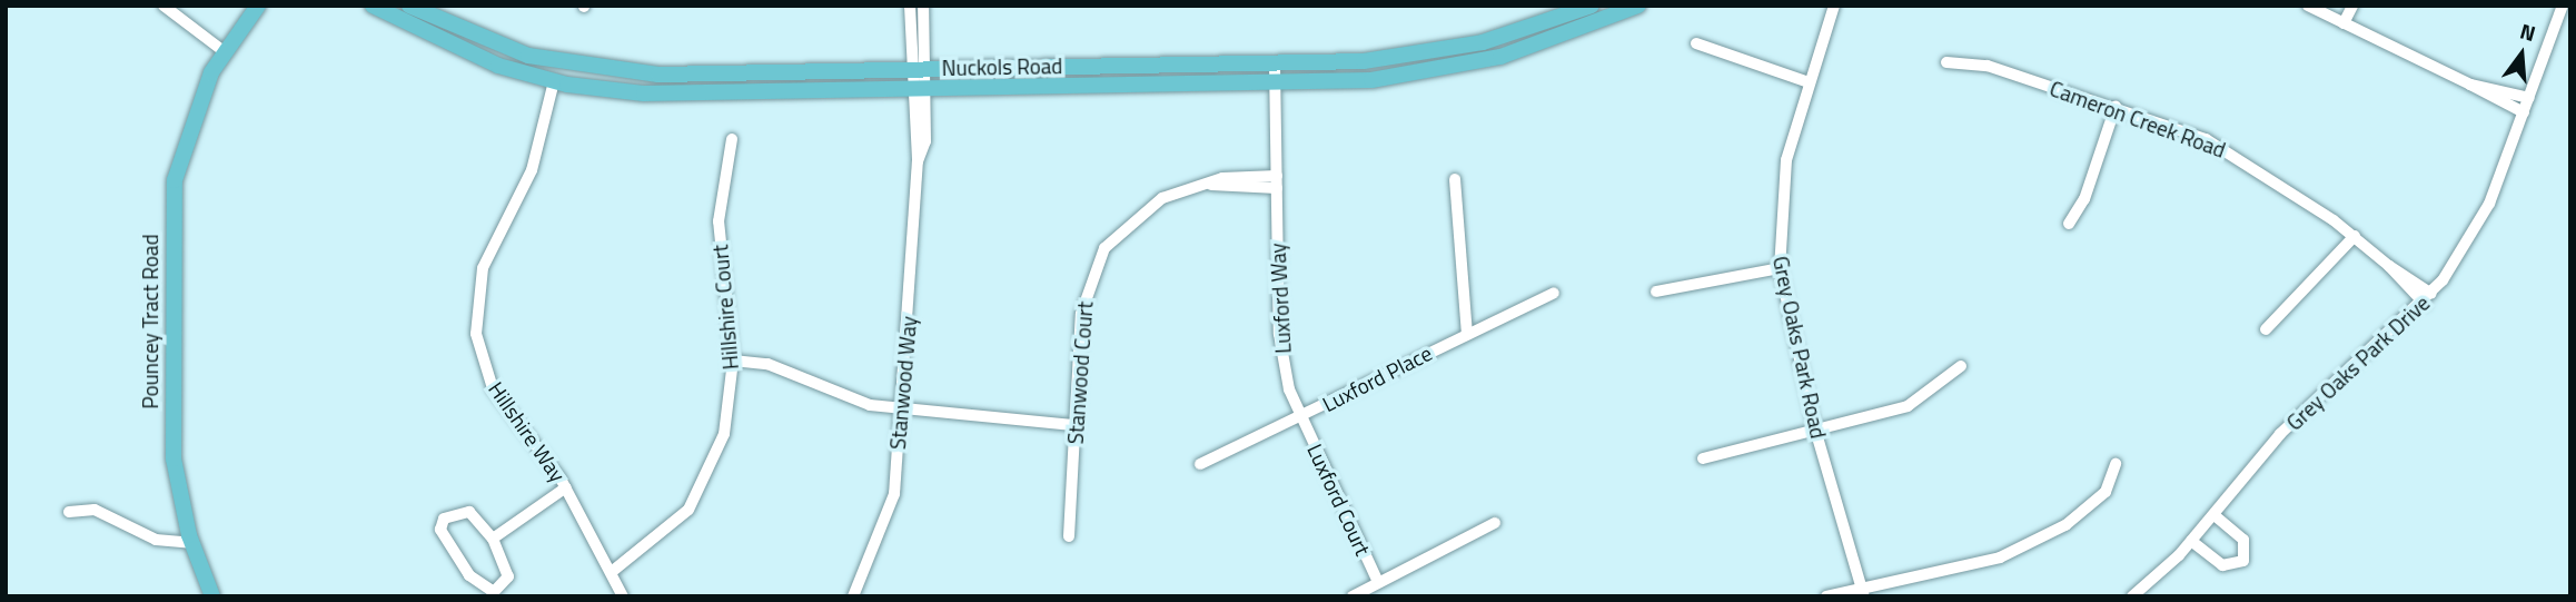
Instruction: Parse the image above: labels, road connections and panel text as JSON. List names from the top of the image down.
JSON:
{
  "streets": {
    "main road": ["Nuckols Road", "Pouncey Tract Road"],
    "street": [
      "Cameron Creek Road",
      "Luxford Way",
      "Hillshire Court",
      "Grey Oaks Park Road",
      "Grey Oaks Park Drive",
      "Stanwood Court",
      "Luxford Place",
      "Stanwood Way",
      "Hillshire Way",
      "Luxford Court"
    ]
  },
  "crossings": [
    ["Nuckols Road", "Luxford Way"],
    ["Nuckols Road", "Stanwood Way"],
    ["Nuckols Road", "Hillshire Way"],
    ["Cameron Creek Road", "Grey Oaks Park Drive"],
    ["Luxford Way", "Stanwood Court"],
    ["Luxford Way", "Luxford Place"],
    ["Luxford Way", "Luxford Court"],
    ["Hillshire Court", "Hillshire Way"],
    ["Luxford Place", "Luxford Court"]
  ],
  "north": "top"
}
